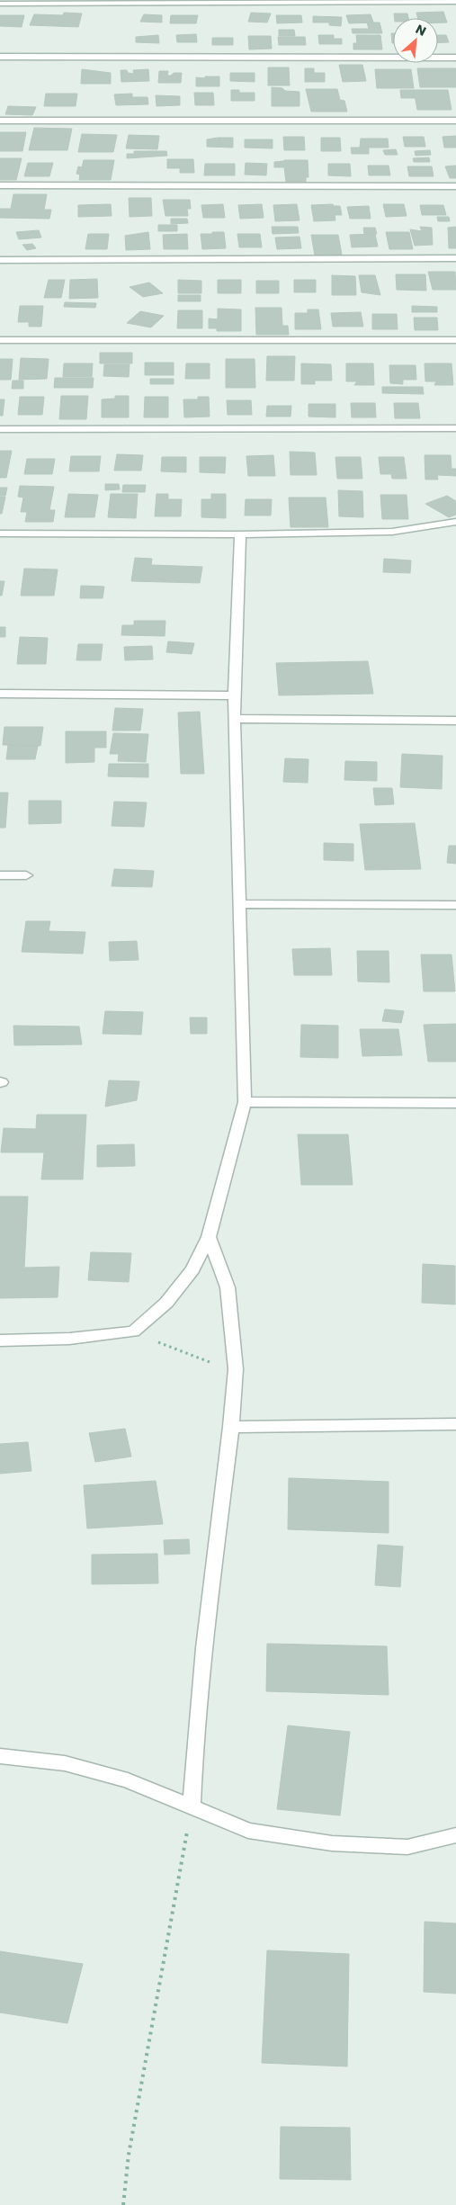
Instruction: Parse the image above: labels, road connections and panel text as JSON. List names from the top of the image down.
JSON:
{
  "north": "top right"
}
